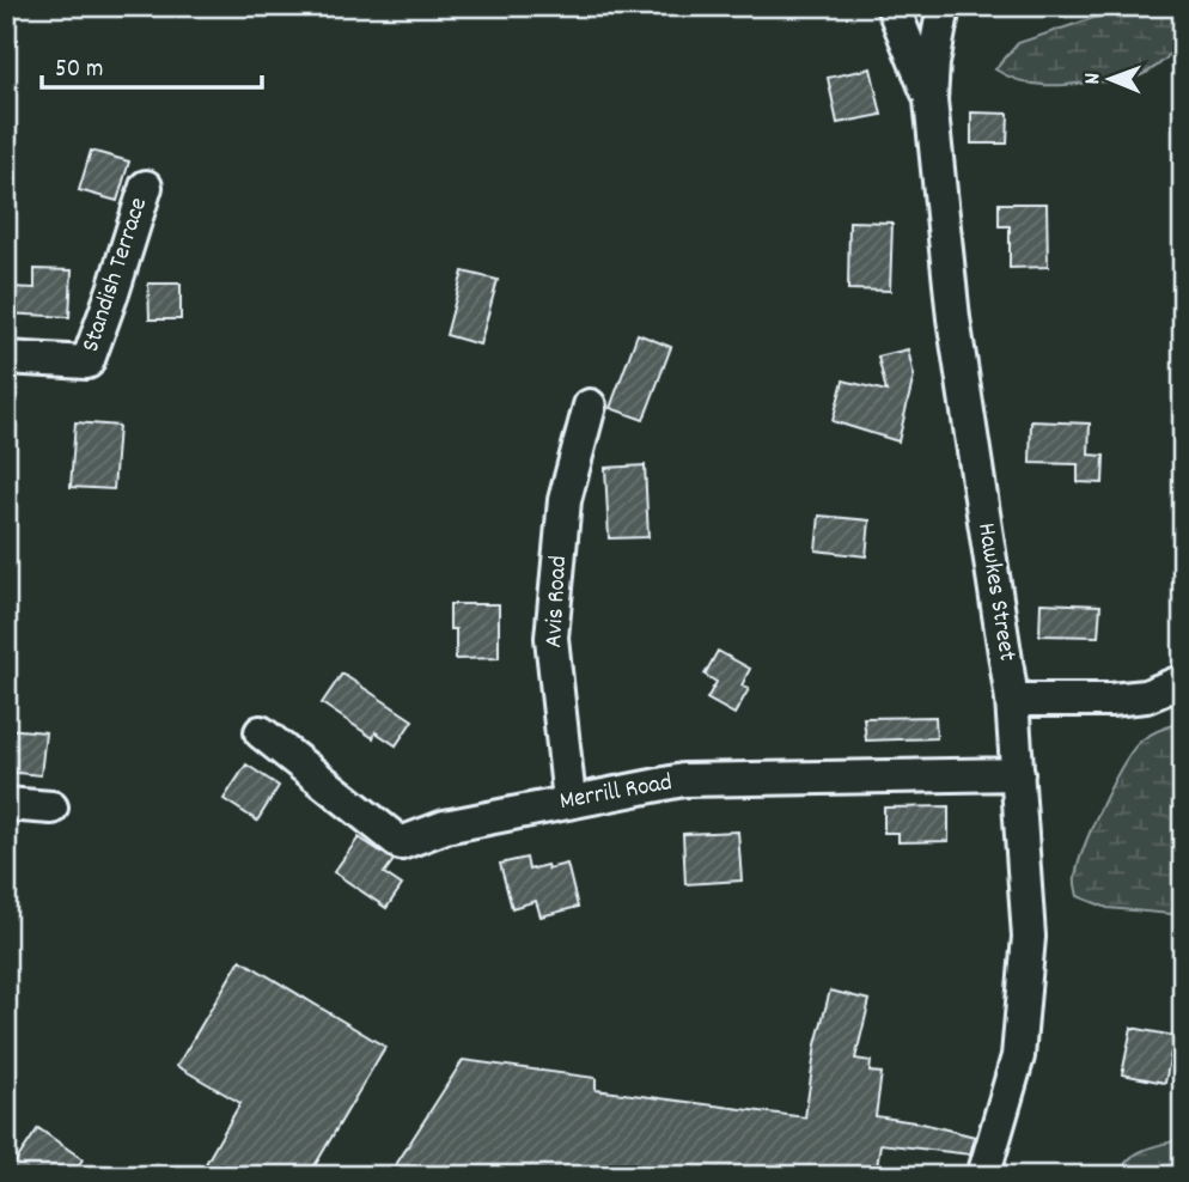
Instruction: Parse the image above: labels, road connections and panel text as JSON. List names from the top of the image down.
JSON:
{
  "streets": {
    "street": [
      "Standish Terrace",
      "Hawkes Street",
      "Avis Road",
      "Merrill Road"
    ]
  },
  "crossings": [
    ["Hawkes Street", "Merrill Road"],
    ["Avis Road", "Merrill Road"]
  ],
  "scale_bar": "50 m",
  "north": "left"
}
